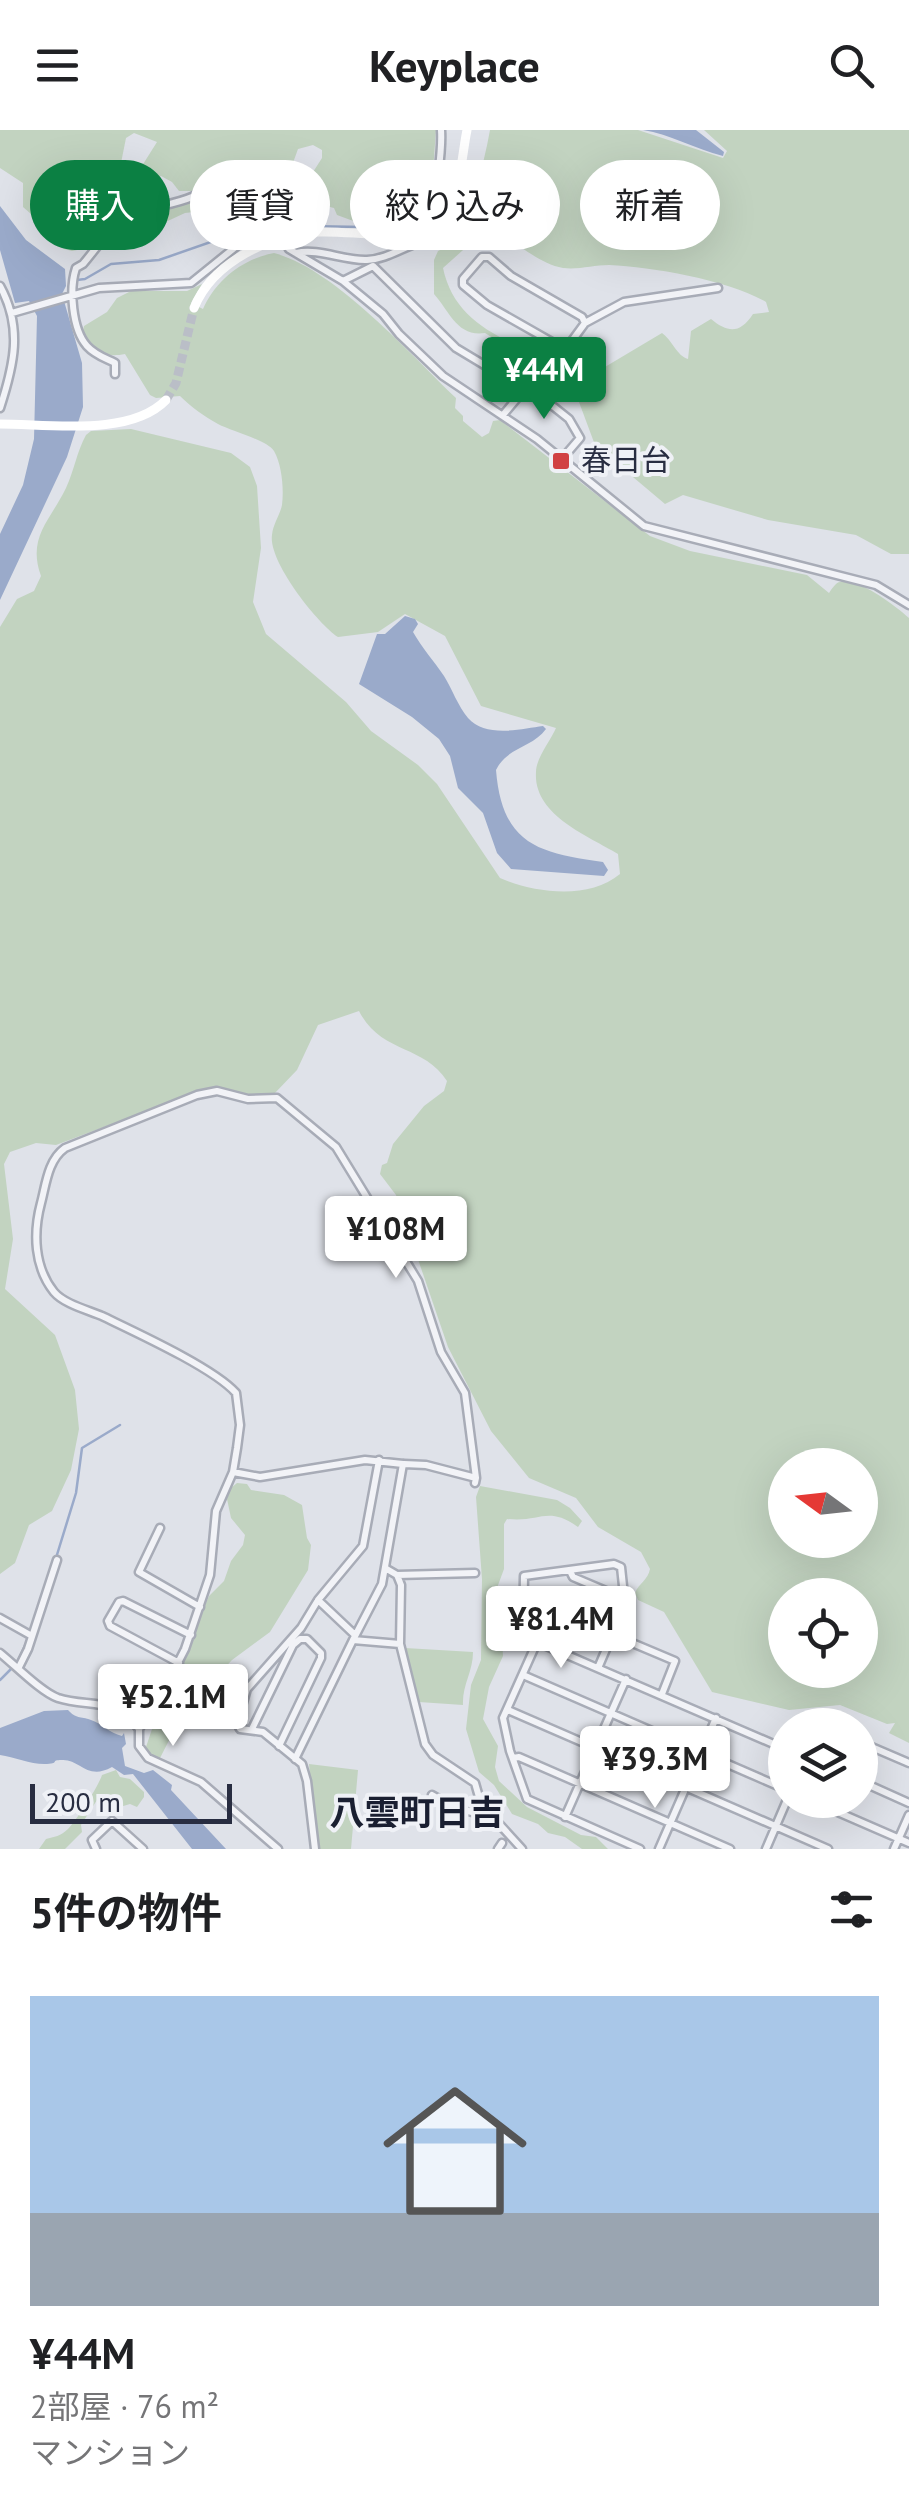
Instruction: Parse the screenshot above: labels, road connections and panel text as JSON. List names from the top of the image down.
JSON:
{
  "districts": ["八雲町日吉"],
  "places": {
    "transit": ["春日台"]
  },
  "scale_bar": "200 m",
  "north": "left",
  "page": {
    "header": "Keyplace",
    "chip": [
      "購入",
      "賃貸",
      "絞り込み",
      "新着"
    ],
    "price": [
      "¥44M",
      "¥108M",
      "¥81.4M",
      "¥52.1M",
      "¥39.3M"
    ],
    "scale": "200 m",
    "heading": "5件の物件",
    "list": [
      {
        "name": "¥44M",
        "note": "2部屋 · 76 m² · マンション"
      }
    ]
  }
}
